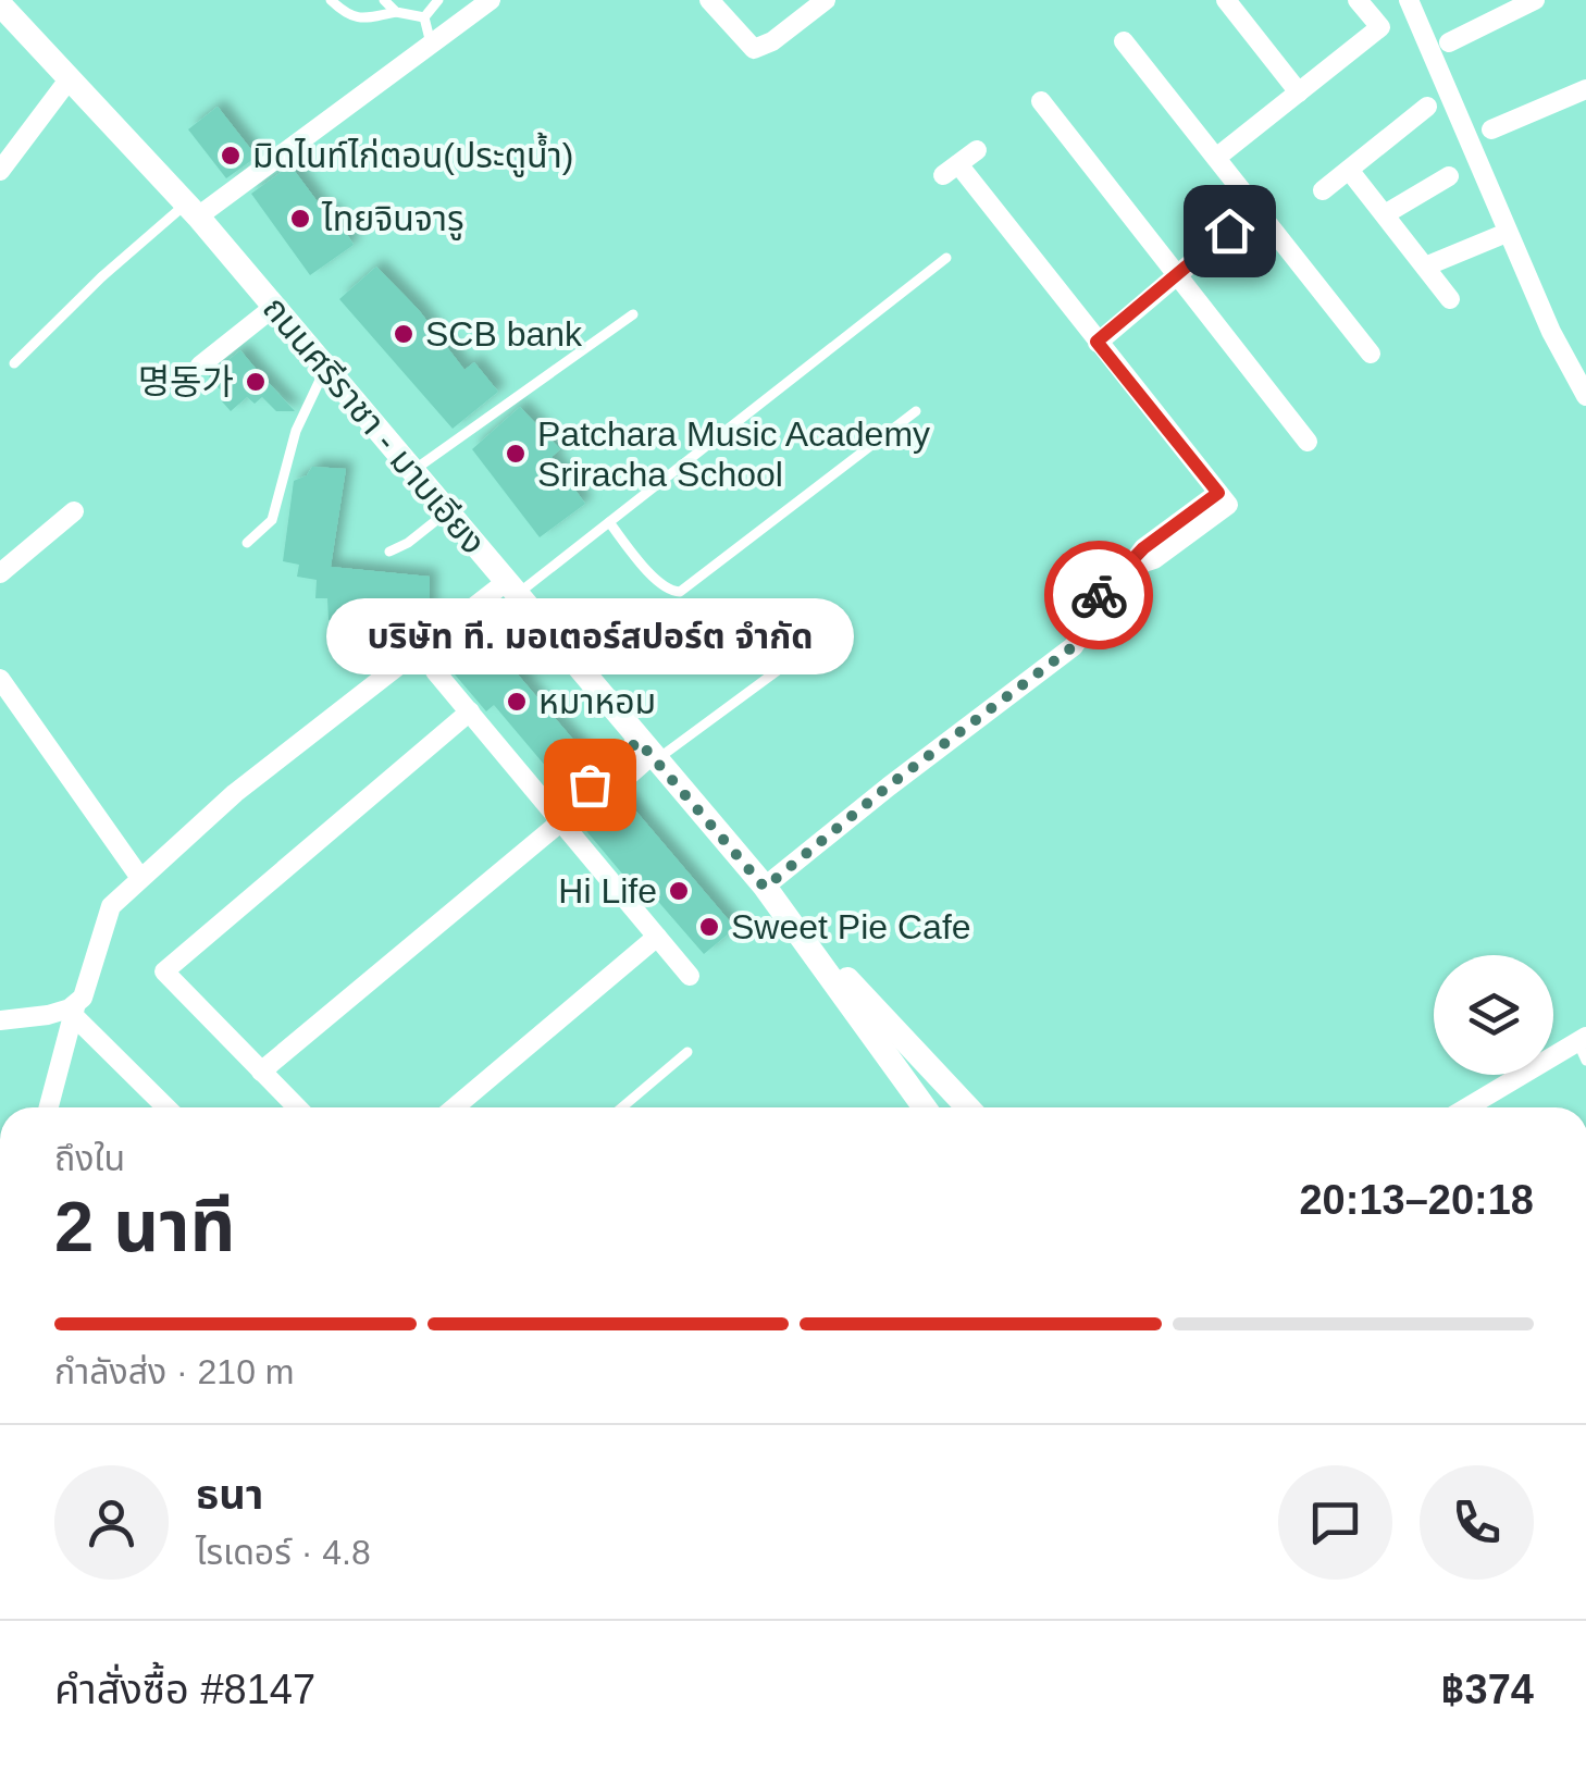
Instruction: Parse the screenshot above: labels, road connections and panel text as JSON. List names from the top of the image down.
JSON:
{
  "streets": {
    "main road": ["ถนนศรีราชา - มาบเอียง"]
  },
  "places": [
    "มิดไนท์ไก่ตอน(ประตูน้ำ)",
    "ไทยจินจารู",
    "SCB bank",
    "명동가",
    "Patchara Music Academy Sriracha School",
    "หมาหอม",
    "บริษัท ที. มอเตอร์สปอร์ต จำกัด",
    "Hi Life",
    "Sweet Pie Cafe"
  ],
  "page": {
    "bubble": "บริษัท ที. มอเตอร์สปอร์ต จำกัด",
    "heading": ["2 นาที", "ถึงใน", "20:13–20:18"],
    "panel": [
      "ธนา",
      "ไรเดอร์ · 4.8",
      "คำสั่งซื้อ #8147",
      "฿374"
    ],
    "bar": "กำลังส่ง · 210 m"
  }
}
